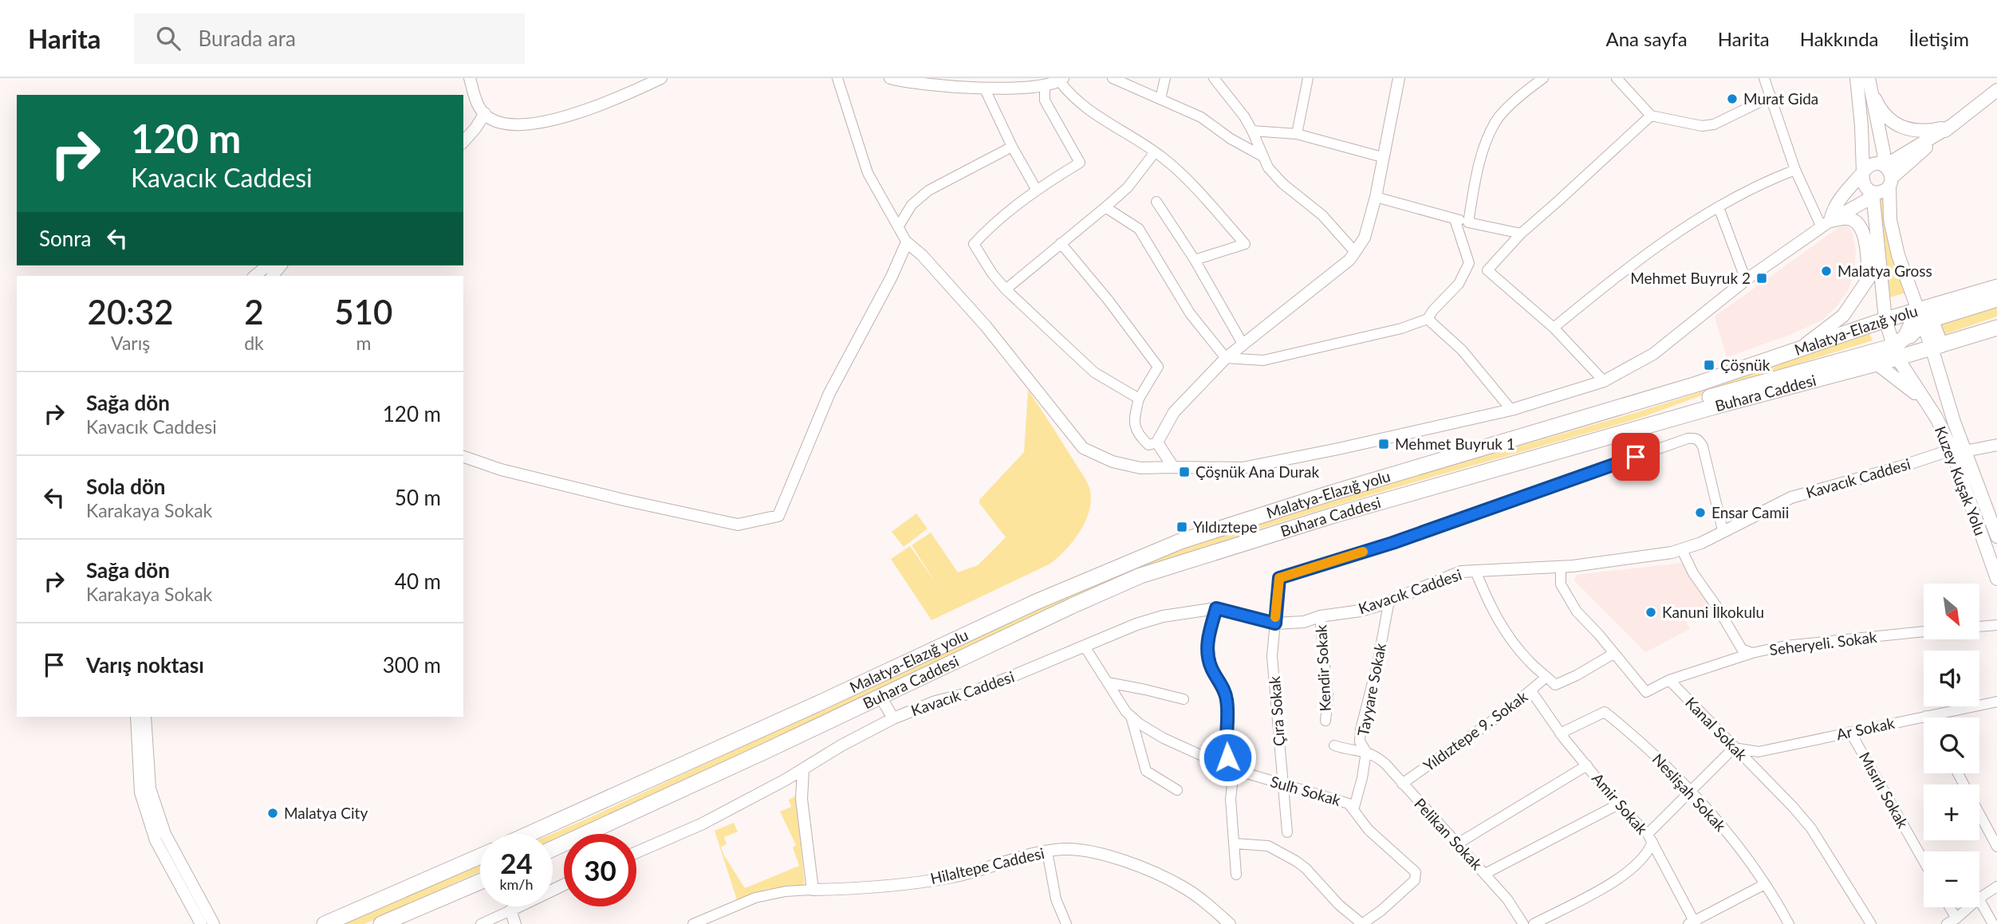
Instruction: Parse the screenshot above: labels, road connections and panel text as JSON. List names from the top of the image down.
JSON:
{
  "streets": {
    "highway": ["Malatya-Elazığ yolu", "Buhara Caddesi"],
    "main road": ["Kuzey Kuşak Yolu"],
    "street": [
      "Kavacık Caddesi",
      "Seheryeli. Sokak",
      "Kendir Sokak",
      "Tayyare Sokak",
      "Çıra Sokak",
      "Kanal Sokak",
      "Ar Sokak",
      "Yıldıztepe 9. Sokak",
      "Mısırlı Sokak",
      "Sulh Sokak",
      "Neslişah Sokak",
      "Amir Sokak",
      "Pelikan Sokak",
      "Hilaltepe Caddesi"
    ]
  },
  "crossings": [
    ["Buhara Caddesi", "Kuzey Kuşak Yolu"],
    ["Kavacık Caddesi", "Kuzey Kuşak Yolu"],
    ["Kavacık Caddesi", "Kendir Sokak"],
    ["Kavacık Caddesi", "Tayyare Sokak"],
    ["Kavacık Caddesi", "Çıra Sokak"],
    ["Kavacık Caddesi", "Sulh Sokak"],
    ["Seheryeli. Sokak", "Kanal Sokak"],
    ["Tayyare Sokak", "Sulh Sokak"],
    ["Tayyare Sokak", "Pelikan Sokak"],
    ["Çıra Sokak", "Sulh Sokak"],
    ["Kanal Sokak", "Ar Sokak"],
    ["Ar Sokak", "Mısırlı Sokak"],
    ["Yıldıztepe 9. Sokak", "Amir Sokak"],
    ["Yıldıztepe 9. Sokak", "Pelikan Sokak"],
    ["Neslişah Sokak", "Amir Sokak"]
  ],
  "places": {
    "other": [
      "Murat Gida",
      "Malatya Gross",
      "Ensar Camii",
      "Kanuni İlkokulu",
      "Malatya City"
    ],
    "transit": [
      "Mehmet Buyruk 2",
      "Çöşnük",
      "Mehmet Buyruk 1",
      "Çöşnük Ana Durak",
      "Yıldıztepe"
    ]
  },
  "north": "bottom right",
  "page": {
    "header": "Harita",
    "search": "Burada ara",
    "nav": [
      "Ana sayfa",
      "Harita",
      "Hakkında",
      "İletişim"
    ],
    "turn": ["120 m", "Kavacık Caddesi"],
    "then": "Sonra",
    "eta": [
      "20:32",
      "Varış",
      "2",
      "dk",
      "510",
      "m"
    ],
    "list": [
      {
        "name": "Sağa dön",
        "note": "Kavacık Caddesi",
        "value": "120 m"
      },
      {
        "name": "Sola dön",
        "note": "Karakaya Sokak",
        "value": "50 m"
      },
      {
        "name": "Sağa dön",
        "note": "Karakaya Sokak",
        "value": "40 m"
      },
      {
        "name": "Varış noktası",
        "value": "300 m"
      }
    ],
    "map_buttons": ["+", "−"],
    "speed": "24 km/h",
    "limit": "30"
  }
}
